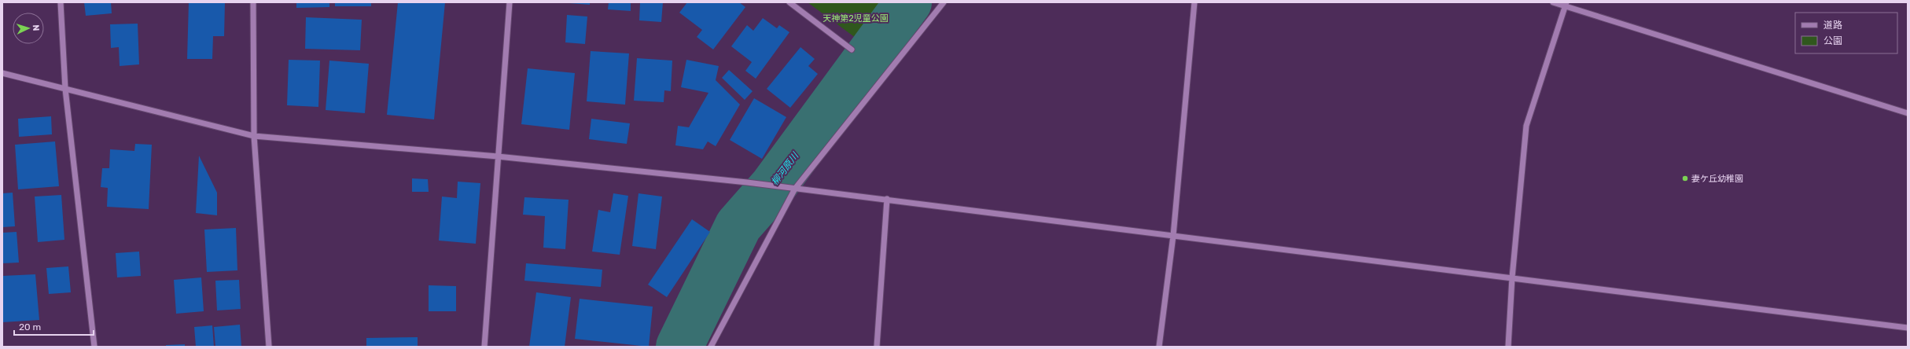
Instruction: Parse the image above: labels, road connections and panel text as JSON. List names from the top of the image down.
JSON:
{
  "water": ["柳河原川"],
  "parks": ["天神第2児童公園"],
  "places": ["妻ケ丘幼稚園"],
  "legend": ["道路", "公園"],
  "scale_bar": "20 m",
  "north": "right"
}
